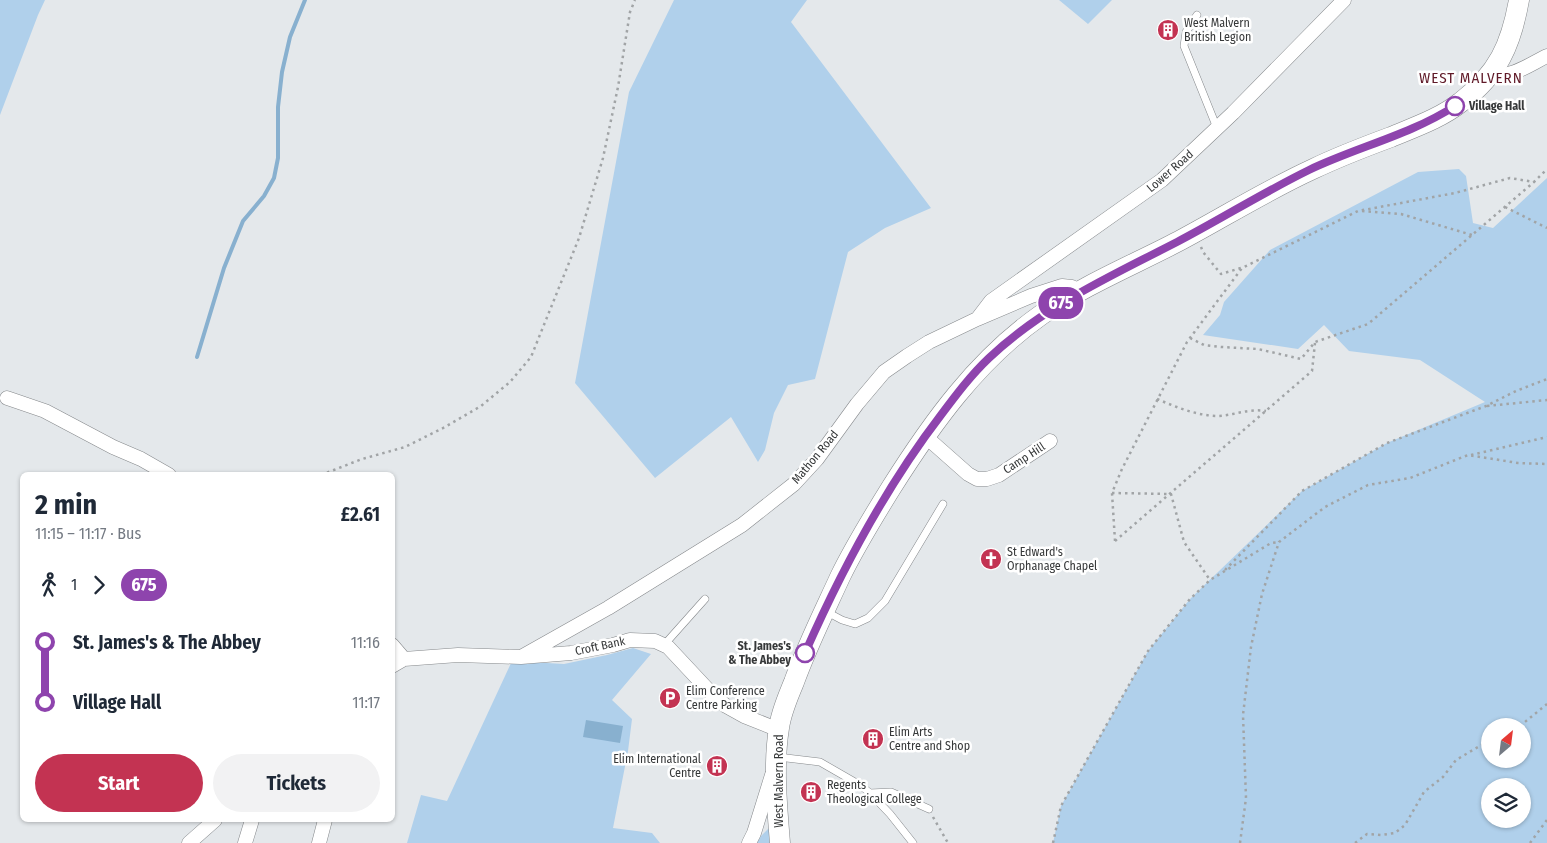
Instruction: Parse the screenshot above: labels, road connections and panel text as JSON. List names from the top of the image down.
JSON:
{
  "streets": {
    "main road": ["West Malvern Road"],
    "street": [
      "Lower Road",
      "Mathon Road",
      "Camp Hill",
      "Croft Bank"
    ]
  },
  "crossings": [
    ["Lower Road", "Mathon Road"],
    ["Mathon Road", "Croft Bank"],
    ["Mathon Road", "West Malvern Road"],
    ["Camp Hill", "West Malvern Road"]
  ],
  "districts": ["WEST MALVERN"],
  "places": {
    "building": [
      "West Malvern British Legion",
      "Elim Arts Centre and Shop",
      "Elim International Centre",
      "Regents Theological College"
    ],
    "other": ["Village Hall", "St. James's & The Abbey"],
    "church": ["St Edward's Orphanage Chapel"],
    "parking": ["Elim Conference Centre Parking"]
  },
  "lines": ["bus line 675"],
  "north": "top right",
  "page": {
    "on_map": "675",
    "heading": ["2 min", "11:15 – 11:17 · Bus", "£2.61"],
    "legs": ["1", "675"],
    "list": [
      {
        "name": "St. James's & The Abbey",
        "value": "11:16"
      },
      {
        "name": "Village Hall",
        "value": "11:17"
      }
    ],
    "buttons": ["Start", "Tickets"]
  }
}
